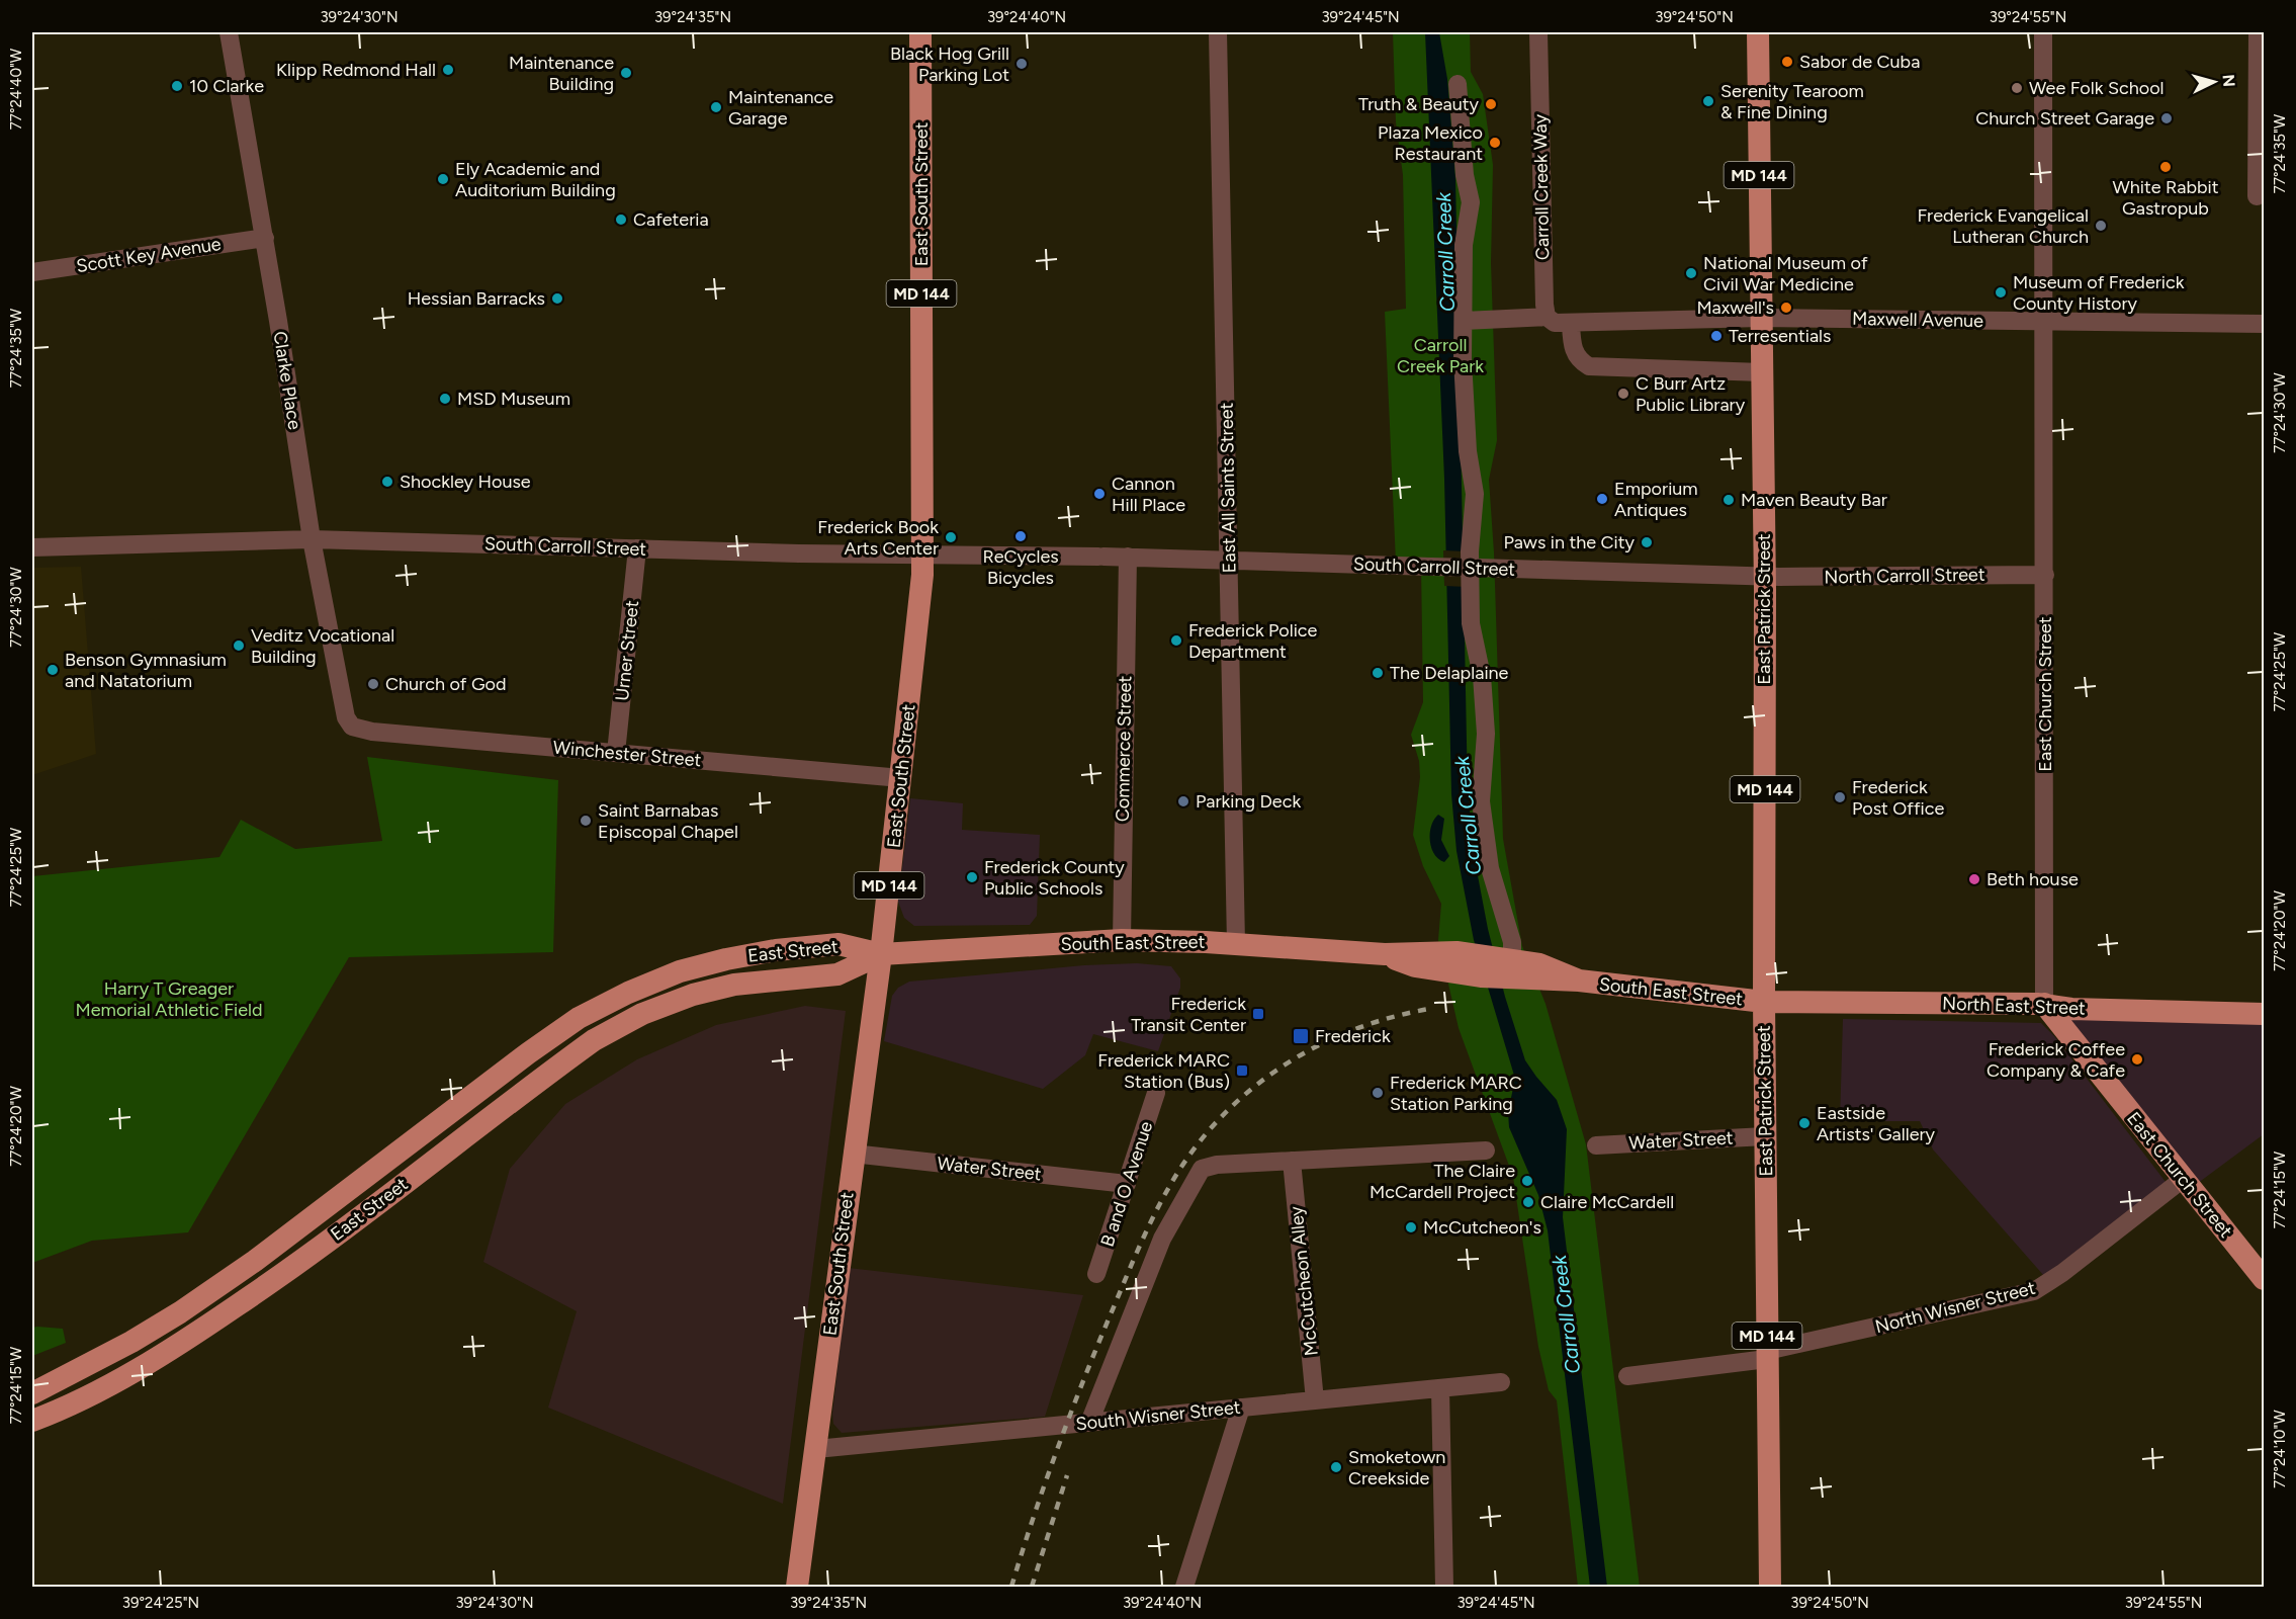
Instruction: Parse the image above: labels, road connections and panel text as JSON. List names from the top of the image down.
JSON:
{
  "streets": {
    "main road": [
      "MD 144",
      "East South Street",
      "East Patrick Street",
      "East Church Street",
      "South East Street",
      "East Street",
      "North East Street"
    ],
    "street": [
      "Carroll Creek Way",
      "Scott Key Avenue",
      "Maxwell Avenue",
      "Clarke Place",
      "East All Saints Street",
      "South Carroll Street",
      "North Carroll Street",
      "Urner Street",
      "Commerce Street",
      "Winchester Street",
      "Water Street",
      "B and O Avenue",
      "McCutcheon Alley",
      "North Wisner Street",
      "South Wisner Street"
    ]
  },
  "crossings": [
    ["East South Street", "South Carroll Street"],
    ["East South Street", "Winchester Street"],
    ["East South Street", "South East Street"],
    ["East South Street", "East Street"],
    ["East South Street", "Water Street"],
    ["East South Street", "South Wisner Street"],
    ["Scott Key Avenue", "Clarke Place"],
    ["Maxwell Avenue", "East Patrick Street"],
    ["Maxwell Avenue", "East Church Street"],
    ["Clarke Place", "South Carroll Street"],
    ["Clarke Place", "Winchester Street"],
    ["East All Saints Street", "South Carroll Street"],
    ["East All Saints Street", "South East Street"],
    ["South Carroll Street", "North Carroll Street"],
    ["South Carroll Street", "East Patrick Street"],
    ["South Carroll Street", "Urner Street"],
    ["South Carroll Street", "Commerce Street"],
    ["North Carroll Street", "East Patrick Street"],
    ["North Carroll Street", "East Church Street"],
    ["East Patrick Street", "South East Street"],
    ["East Patrick Street", "North East Street"],
    ["East Patrick Street", "Water Street"],
    ["East Patrick Street", "North Wisner Street"],
    ["Urner Street", "Winchester Street"],
    ["East Church Street", "North East Street"],
    ["East Church Street", "North Wisner Street"],
    ["Commerce Street", "South East Street"],
    ["South East Street", "East Street"],
    ["South East Street", "North East Street"],
    ["Water Street", "B and O Avenue"],
    ["McCutcheon Alley", "South Wisner Street"]
  ],
  "water": ["Carroll Creek"],
  "parks": ["Carroll Creek Park", "Harry T Greager Memorial Athletic Field"],
  "places": {
    "other": [
      "Sabor de Cuba",
      "Black Hog Grill Parking Lot",
      "Klipp Redmond Hall",
      "Maintenance Building",
      "10 Clarke",
      "Wee Folk School",
      "Serenity Tearoom & Fine Dining",
      "Truth & Beauty",
      "Maintenance Garage",
      "Church Street Garage",
      "Plaza Mexico Restaurant",
      "White Rabbit Gastropub",
      "Ely Academic and Auditorium Building",
      "Cafeteria",
      "Frederick Evangelical Lutheran Church",
      "National Museum of Civil War Medicine",
      "Museum of Frederick County History",
      "Hessian Barracks",
      "Maxwell's",
      "Terresentials",
      "C Burr Artz Public Library",
      "MSD Museum",
      "Shockley House",
      "Cannon Hill Place",
      "Emporium Antiques",
      "Maven Beauty Bar",
      "ReCycles Bicycles",
      "Frederick Book Arts Center",
      "Paws in the City",
      "Frederick Police Department",
      "Veditz Vocational Building",
      "Benson Gymnasium and Natatorium",
      "The Delaplaine",
      "Church of God",
      "Frederick Post Office",
      "Parking Deck",
      "Saint Barnabas Episcopal Chapel",
      "Frederick County Public Schools",
      "Beth house",
      "Frederick Coffee Company & Cafe",
      "Frederick MARC Station Parking",
      "Eastside Artists' Gallery",
      "The Claire McCardell Project",
      "Claire McCardell",
      "McCutcheon's",
      "Smoketown Creekside"
    ],
    "transit": ["Frederick Transit Center", "Frederick", "Frederick MARC Station (Bus)"]
  },
  "north": "right",
  "coordinates": [
    "39°24'30\"N",
    "39°24'35\"N",
    "39°24'40\"N",
    "39°24'45\"N",
    "39°24'50\"N",
    "39°24'55\"N",
    "77°24'40\"W",
    "77°24'35\"W",
    "77°24'30\"W",
    "77°24'25\"W",
    "77°24'20\"W",
    "77°24'15\"W",
    "77°24'10\"W",
    "39°24'25\"N"
  ]
}
